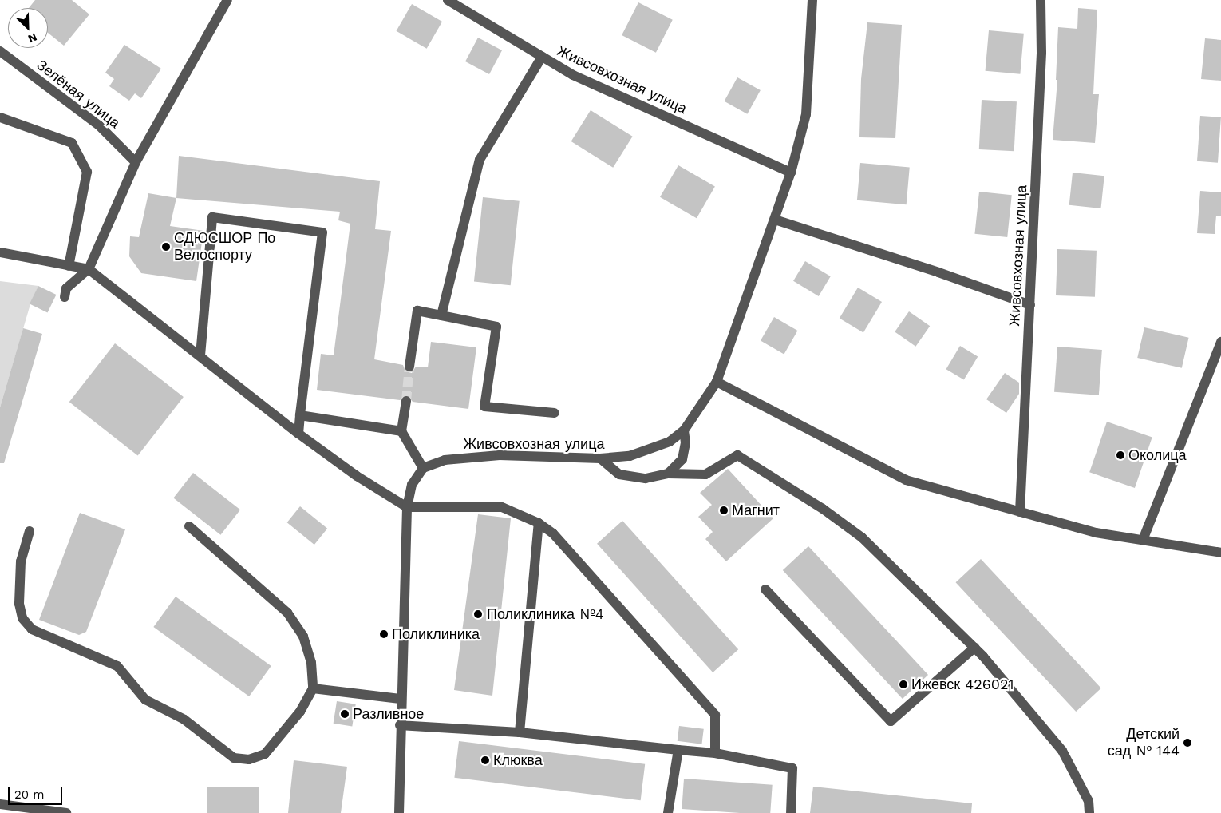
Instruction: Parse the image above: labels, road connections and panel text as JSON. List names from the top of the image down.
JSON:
{
  "streets": {
    "street": ["Живсовхозная улица", "Зелёная улица"]
  },
  "places": [
    "СДЮСШОР По Велоспорту",
    "Околица",
    "Магнит",
    "Поликлиника №4",
    "Поликлиника",
    "Ижевск 426021",
    "Разливное",
    "Детский сад № 144",
    "Клюква"
  ],
  "scale_bar": "20 m",
  "north": "bottom right"
}
